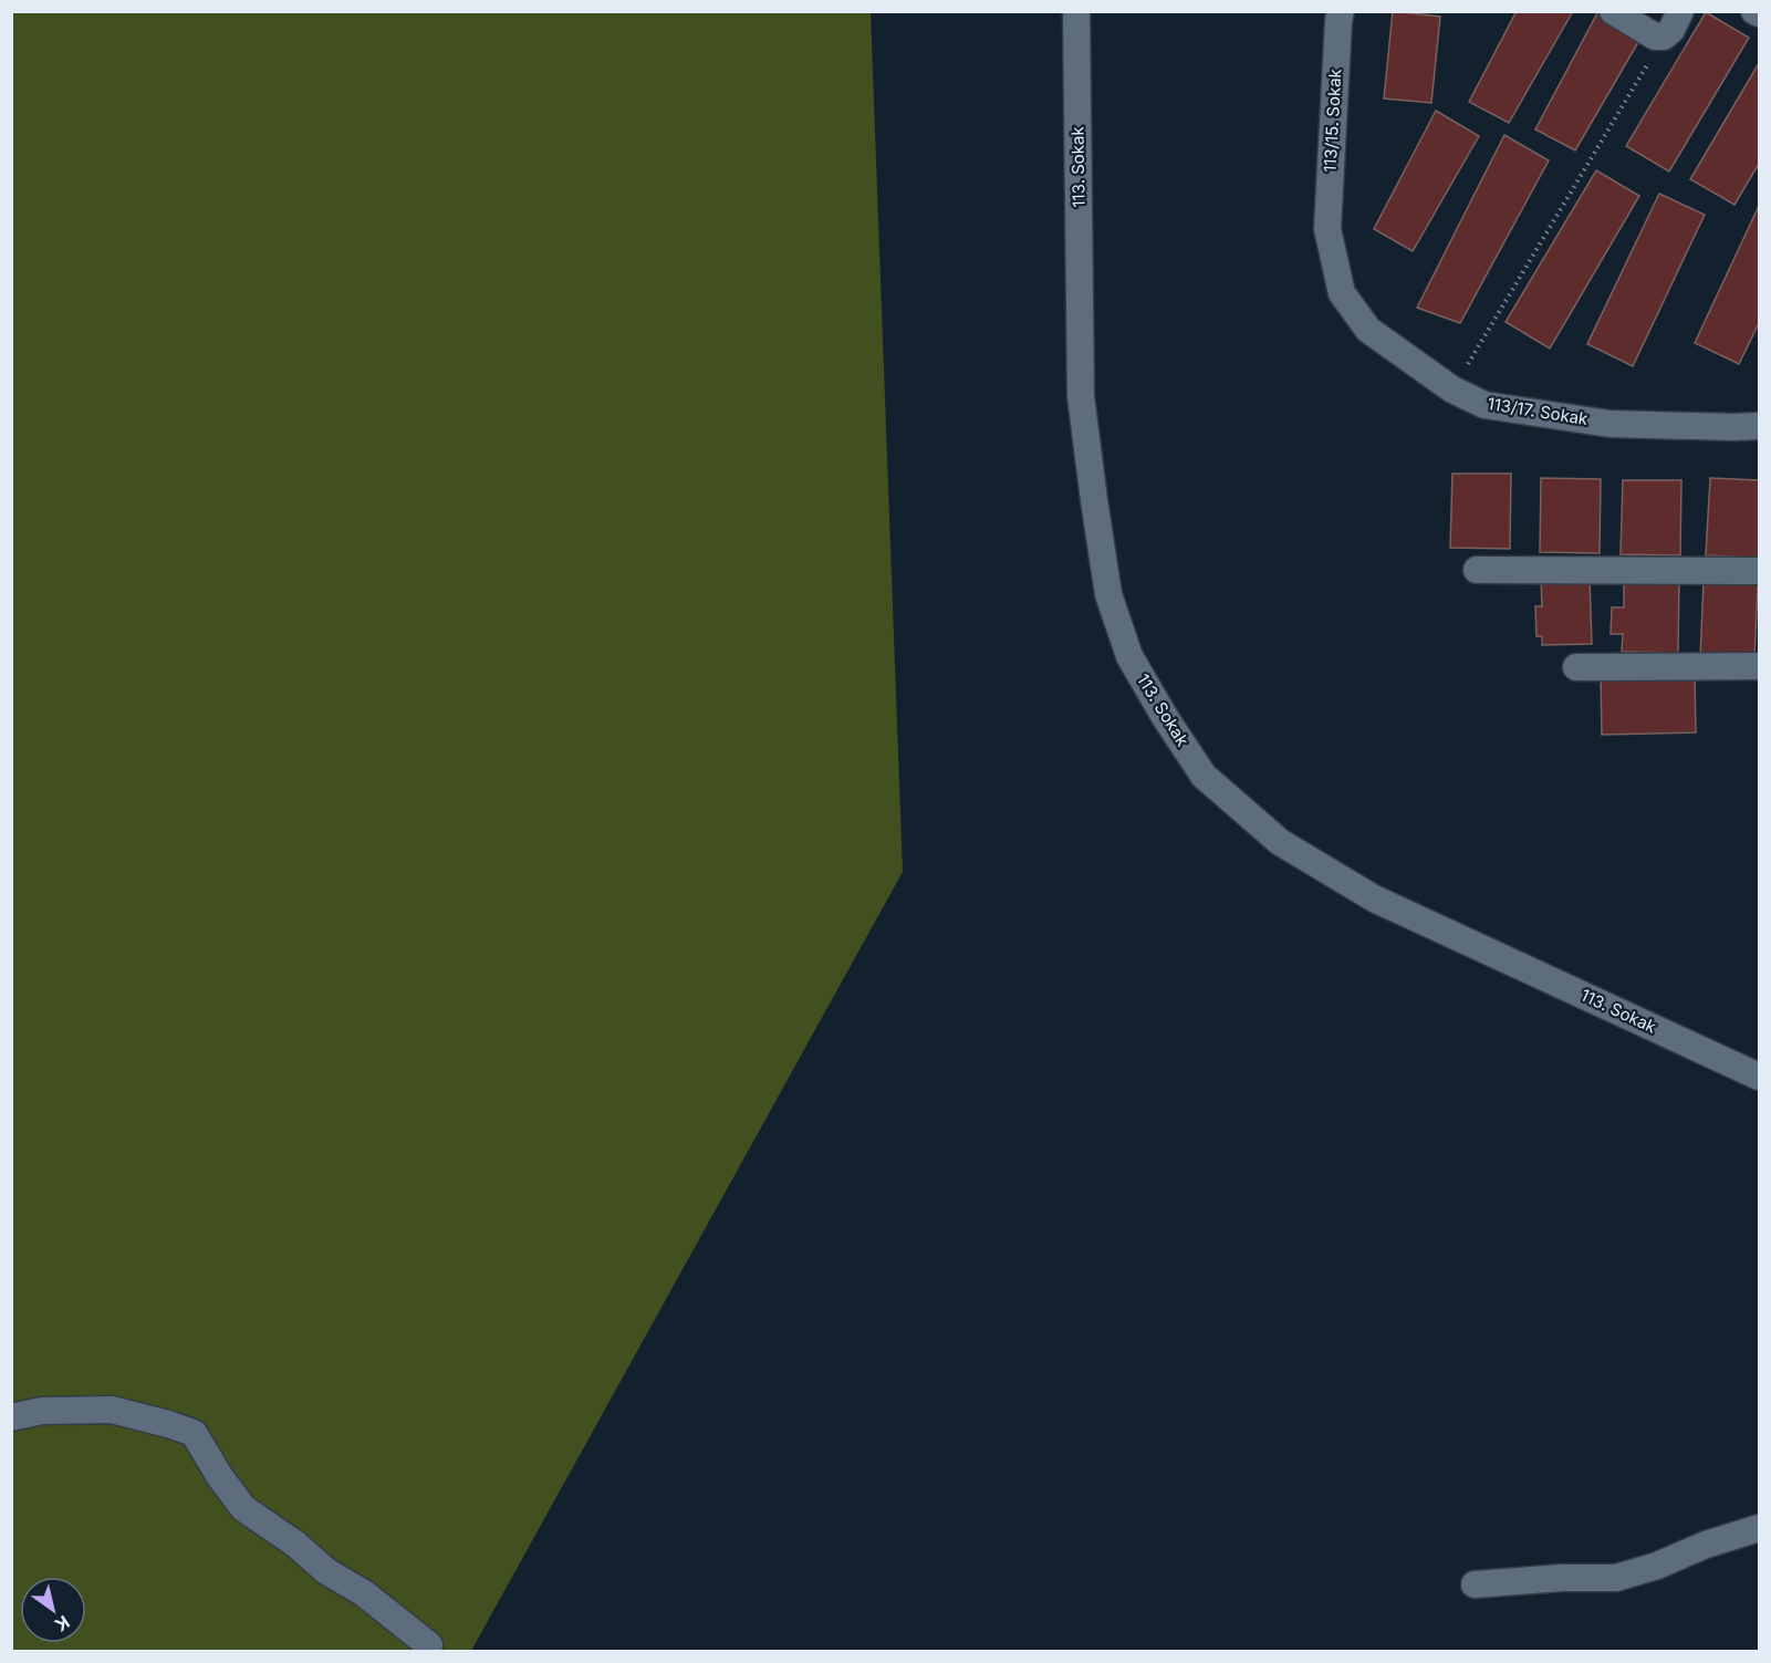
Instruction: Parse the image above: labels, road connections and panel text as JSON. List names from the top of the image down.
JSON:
{
  "streets": {
    "street": ["113/15. Sokak", "113. Sokak", "113/17. Sokak"]
  },
  "crossings": [
    ["113/15. Sokak", "113/17. Sokak"]
  ],
  "north": "bottom right"
}
